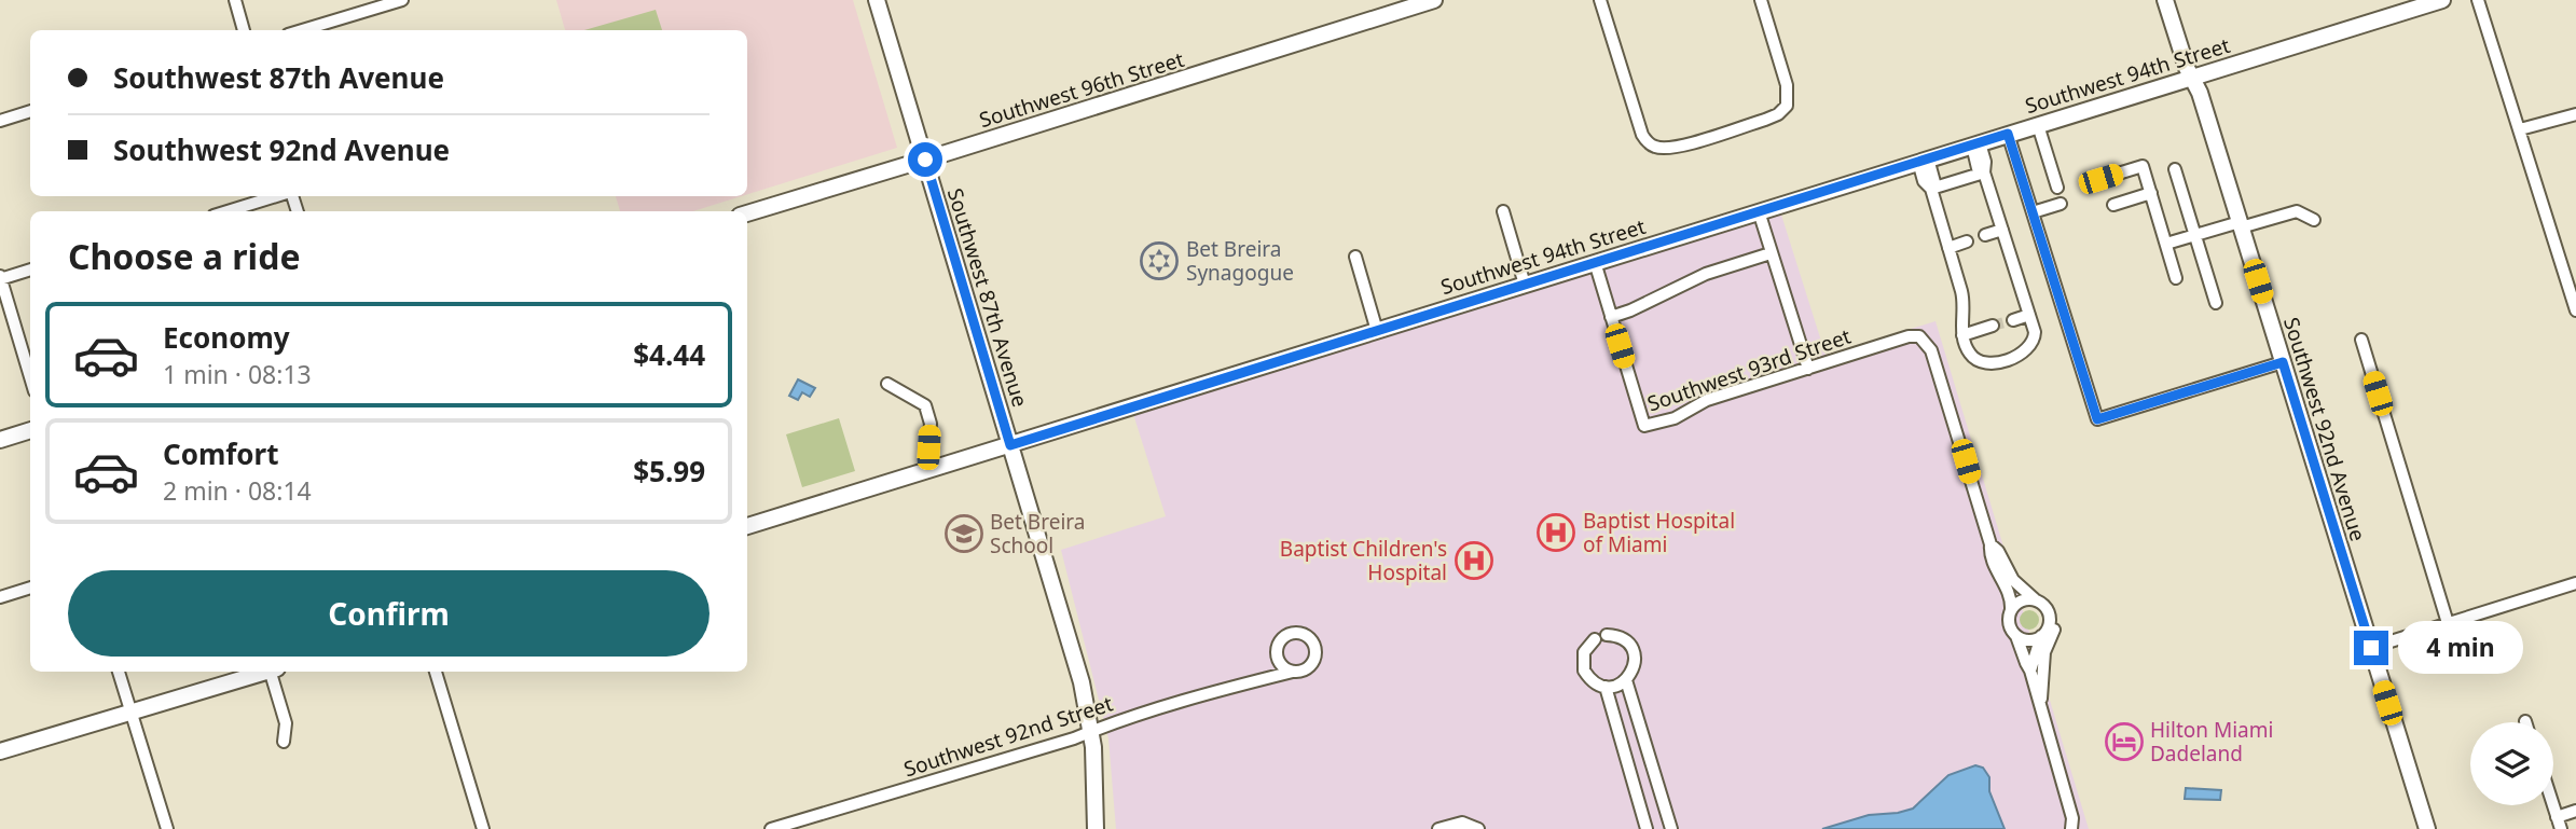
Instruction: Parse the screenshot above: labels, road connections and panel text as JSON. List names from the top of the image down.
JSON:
{
  "streets": {
    "street": [
      "Southwest 94th Street",
      "Southwest 96th Street",
      "Southwest 87th Avenue",
      "Southwest 93rd Street",
      "Southwest 92nd Avenue",
      "Southwest 92nd Street"
    ]
  },
  "crossings": [
    ["Southwest 94th Street", "Southwest 87th Avenue"],
    ["Southwest 94th Street", "Southwest 92nd Avenue"],
    ["Southwest 96th Street", "Southwest 87th Avenue"],
    ["Southwest 87th Avenue", "Southwest 92nd Street"]
  ],
  "places": {
    "synagogue": ["Bet Breira Synagogue"],
    "hospital": ["Baptist Hospital of Miami", "Baptist Children's Hospital"],
    "school or university": ["Bet Breira School"],
    "hotel": ["Hilton Miami Dadeland"]
  },
  "page": {
    "banner": ["Southwest 87th Avenue", "Southwest 92nd Avenue"],
    "heading": "Choose a ride",
    "list": [
      {
        "name": "Economy",
        "note": "1 min · 08:13",
        "value": "$4.44"
      },
      {
        "name": "Comfort",
        "note": "2 min · 08:14",
        "value": "$5.99"
      }
    ],
    "buttons": "Confirm",
    "bubble": "4 min"
  }
}
